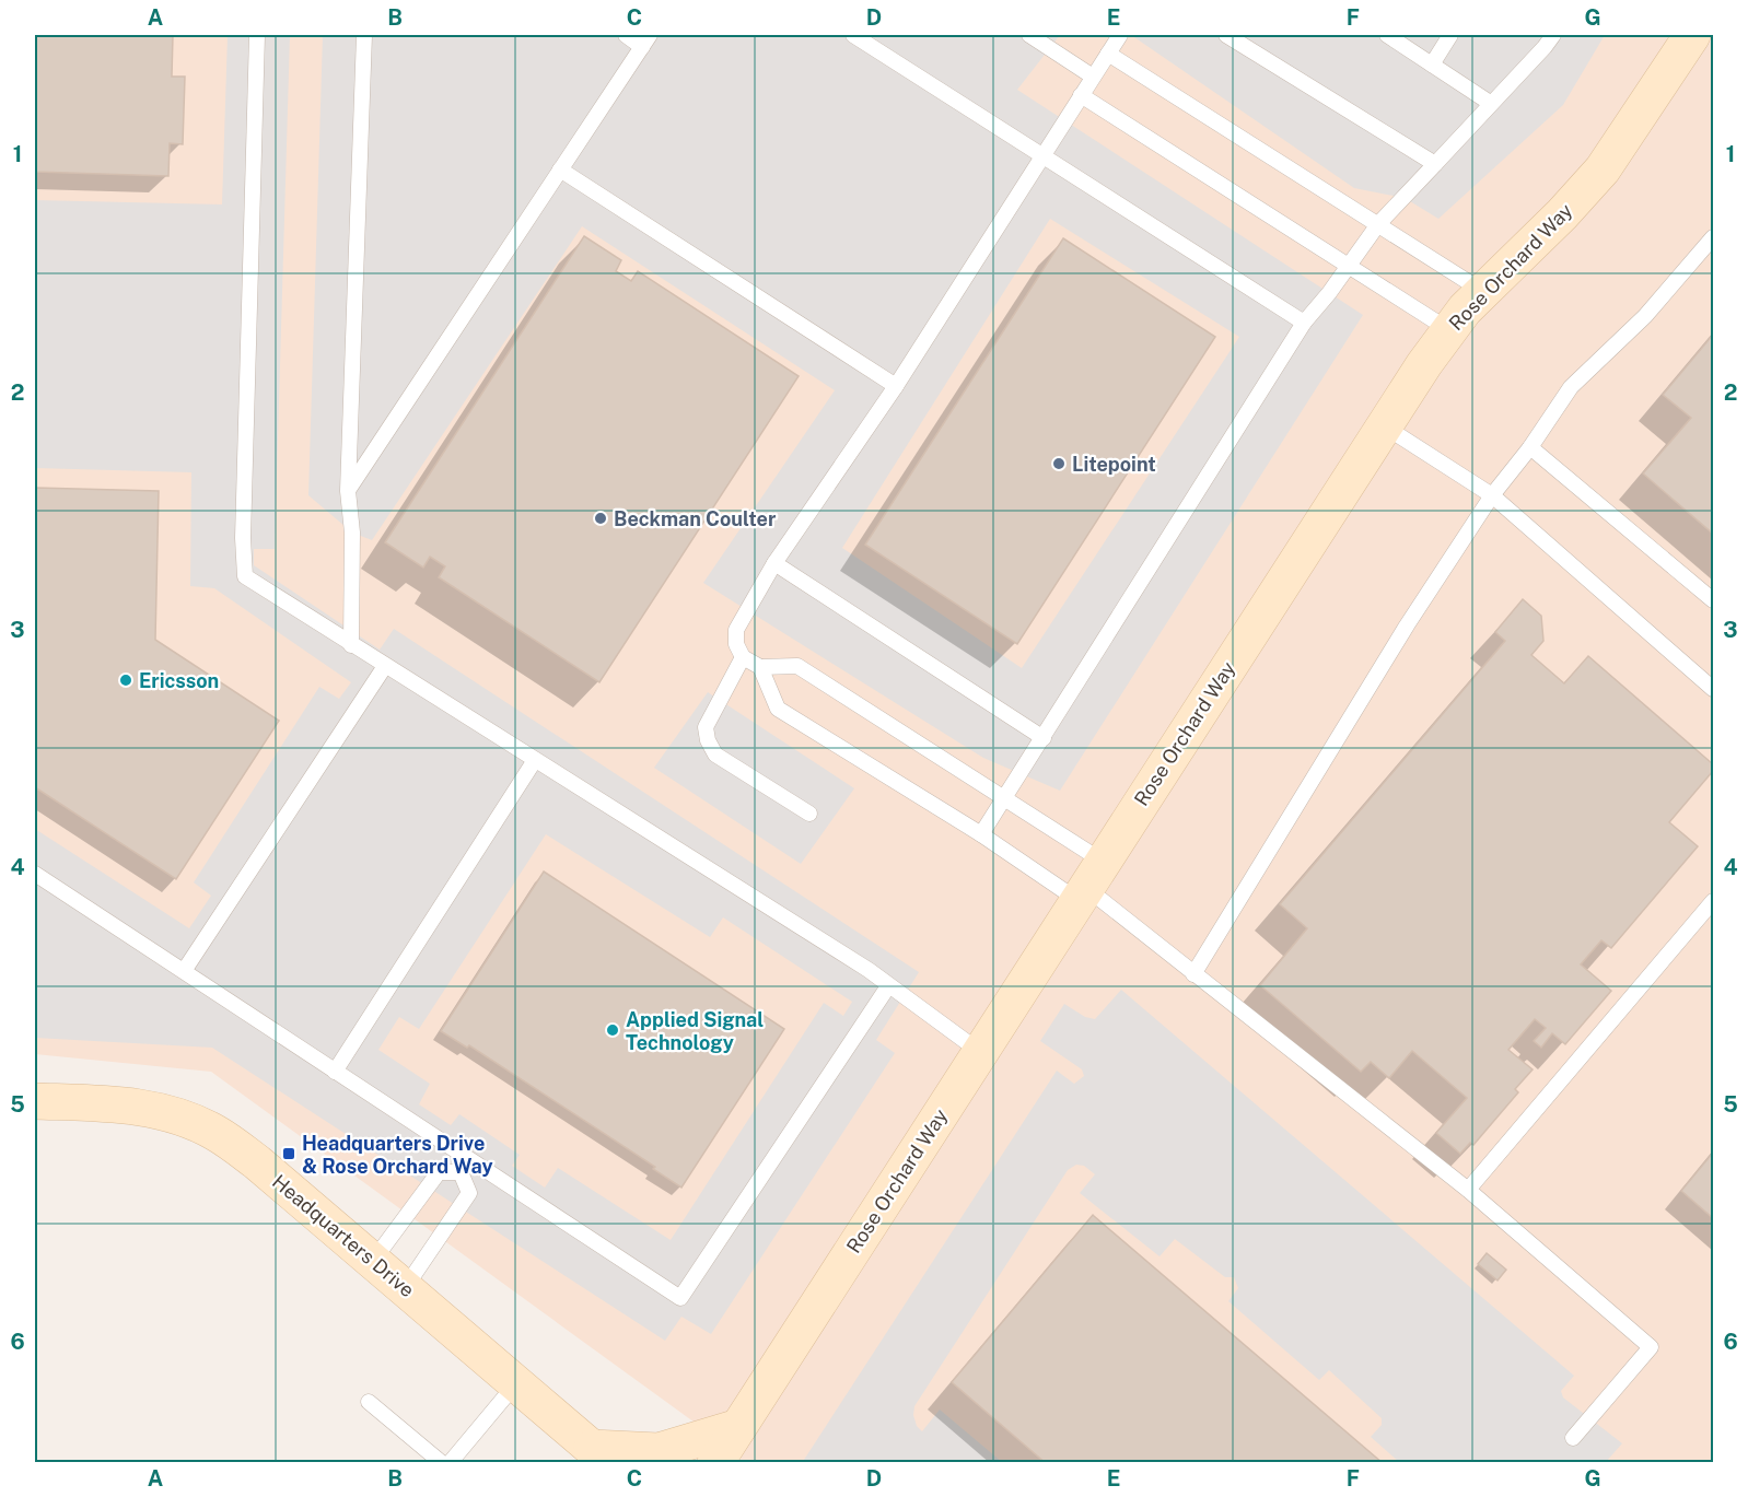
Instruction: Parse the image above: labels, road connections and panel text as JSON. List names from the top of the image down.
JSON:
{
  "streets": {
    "street": ["Rose Orchard Way", "Headquarters Drive"]
  },
  "places": {
    "other": [
      "Litepoint",
      "Beckman Coulter",
      "Ericsson",
      "Applied Signal Technology"
    ],
    "transit": ["Headquarters Drive & Rose Orchard Way"]
  },
  "grid": {
    "columns": [
      "A",
      "B",
      "C",
      "D",
      "E",
      "F",
      "G"
    ],
    "rows": [
      "1",
      "2",
      "3",
      "4",
      "5",
      "6"
    ]
  }
}
